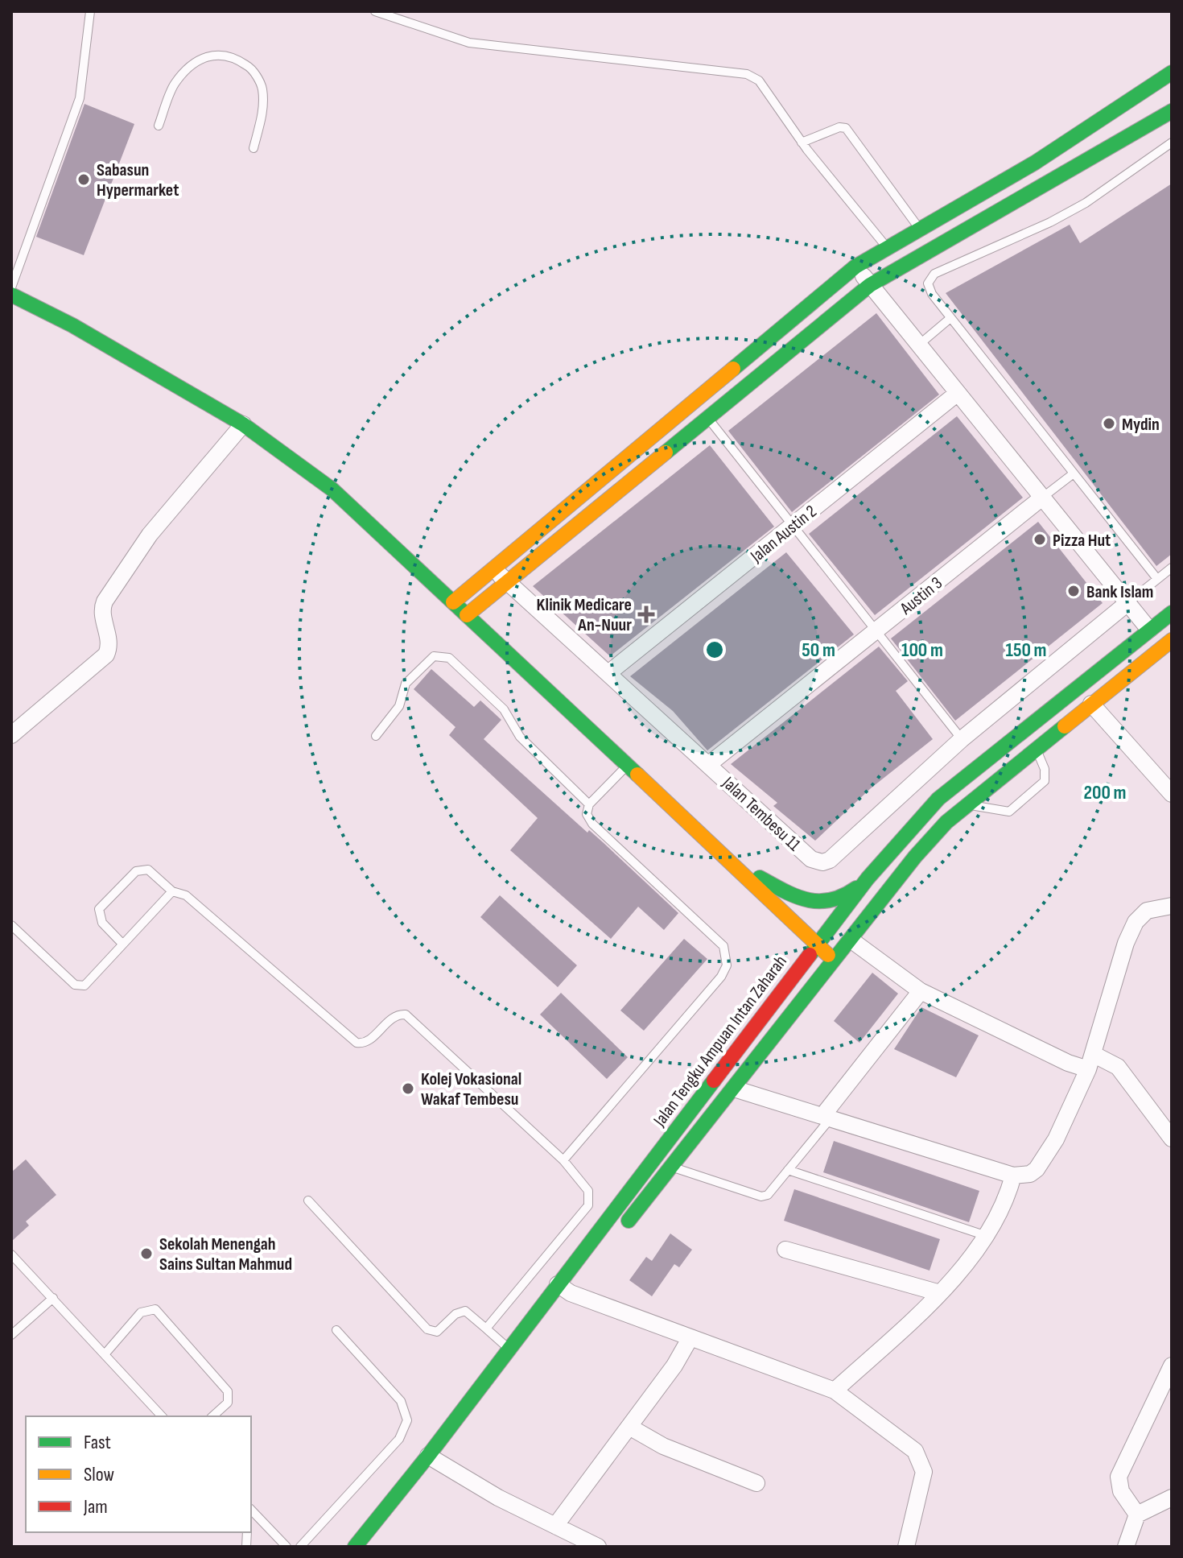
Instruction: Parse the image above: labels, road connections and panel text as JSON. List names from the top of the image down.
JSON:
{
  "streets": {
    "main road": ["Jalan Tengku Ampuan Intan Zaharah"],
    "street": ["Jalan Austin 2", "Austin 3", "Jalan Tembesu 11"]
  },
  "crossings": [
    ["Jalan Austin 2", "Jalan Tembesu 11"],
    ["Austin 3", "Jalan Tembesu 11"]
  ],
  "places": {
    "other": [
      "Sabasun Hypermarket",
      "Mydin",
      "Pizza Hut",
      "Bank Islam",
      "Kolej Vokasional Wakaf Tembesu",
      "Sekolah Menengah Sains Sultan Mahmud"
    ],
    "health": ["Klinik Medicare An-Nuur"]
  },
  "legend": ["Fast", "Slow", "Jam"],
  "rings": [
    "50 m",
    "100 m",
    "150 m",
    "200 m"
  ]
}
